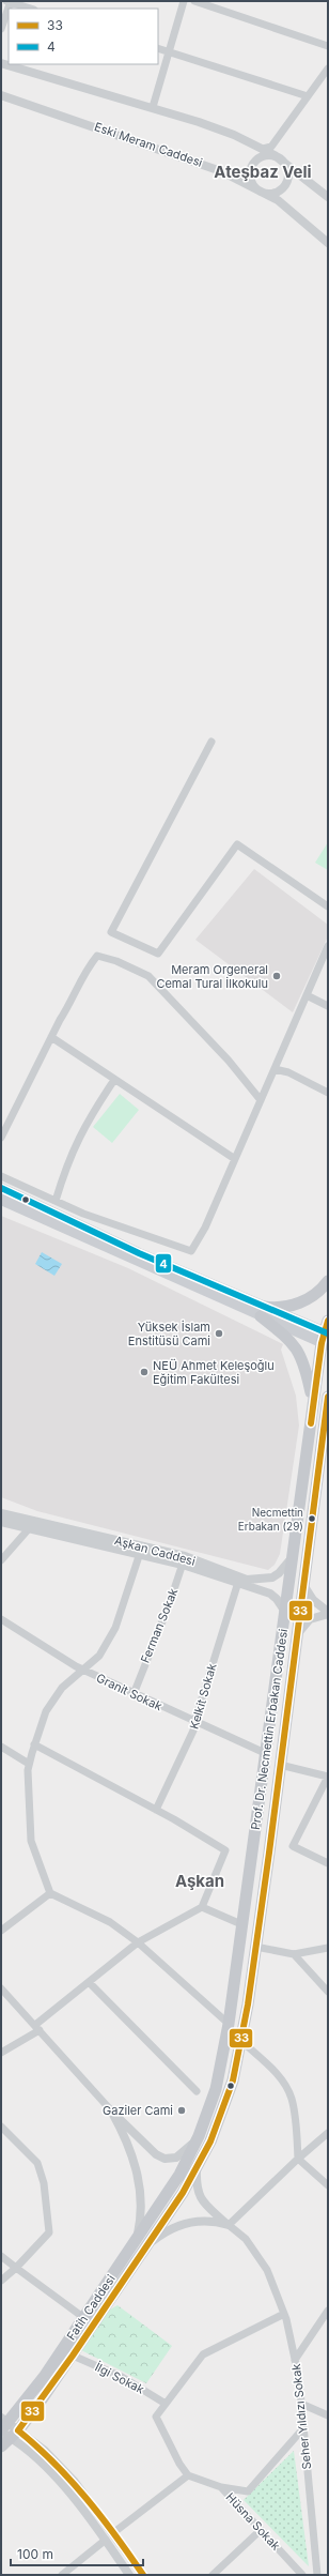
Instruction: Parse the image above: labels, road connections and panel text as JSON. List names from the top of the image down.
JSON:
{
  "streets": {
    "main road": ["Prof. Dr. Necmettin Erbakan Caddesi", "Fatih Caddesi"],
    "street": [
      "Eski Meram Caddesi",
      "Aşkan Caddesi",
      "Ferman Sokak",
      "Granit Sokak",
      "Kelkit Sokak",
      "İlgi Sokak",
      "Seher Yıldızı Sokak",
      "Hüsna Sokak"
    ]
  },
  "crossings": [
    ["Aşkan Caddesi", "Ferman Sokak"],
    ["Aşkan Caddesi", "Kelkit Sokak"],
    ["Aşkan Caddesi", "Prof. Dr. Necmettin Erbakan Caddesi"],
    ["Ferman Sokak", "Granit Sokak"],
    ["Granit Sokak", "Kelkit Sokak"],
    ["Granit Sokak", "Prof. Dr. Necmettin Erbakan Caddesi"],
    ["Prof. Dr. Necmettin Erbakan Caddesi", "Fatih Caddesi"],
    ["Fatih Caddesi", "İlgi Sokak"]
  ],
  "districts": ["Ateşbaz Veli", "Aşkan"],
  "places": [
    "Meram Orgeneral Cemal Tural İlkokulu",
    "Yüksek İslam Enstitüsü Cami",
    "NEÜ Ahmet Keleşoğlu Eğitim Fakültesi",
    "Necmettin Erbakan (29)",
    "Gaziler Cami"
  ],
  "lines": ["transit line 4", "transit line 33"],
  "legend": ["33", "4"],
  "scale_bar": "100 m"
}
